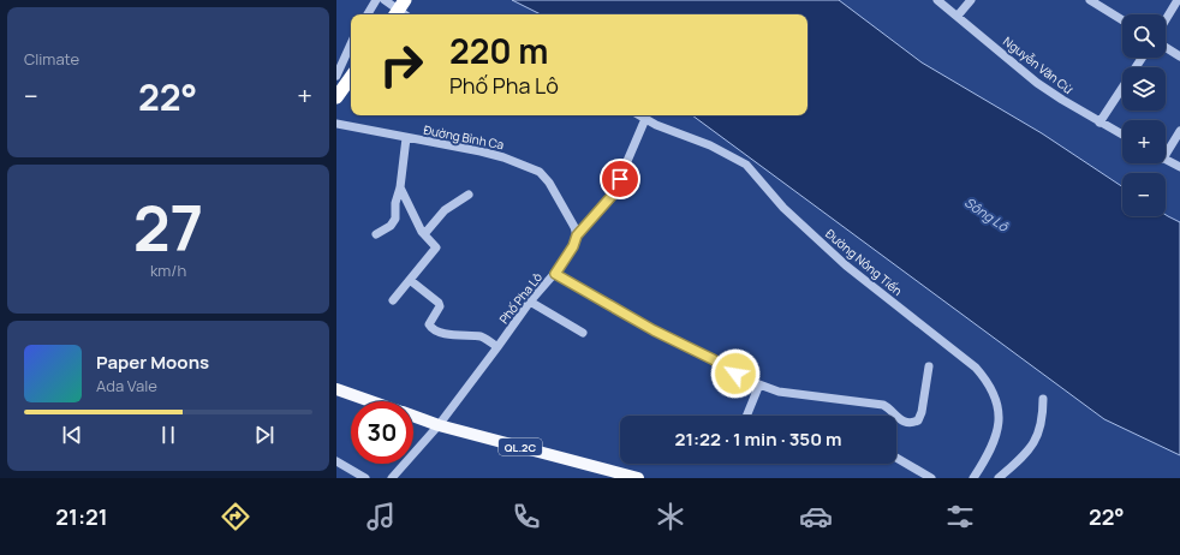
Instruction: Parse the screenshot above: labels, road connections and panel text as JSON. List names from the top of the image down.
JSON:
{
  "streets": {
    "main road": ["QL.2C"],
    "street": [
      "Nguyễn Văn Cừ",
      "Đường Bình Ca",
      "Đường Nông Tiến",
      "Phố Pha Lô"
    ]
  },
  "crossings": [
    ["Đường Bình Ca", "Phố Pha Lô"],
    ["Đường Nông Tiến", "Phố Pha Lô"],
    ["Phố Pha Lô", "QL.2C"]
  ],
  "water": ["Sông Lô"],
  "page": {
    "tile": [
      "Climate",
      ["27", "km/h"]
    ],
    "map_buttons": ["+", "−"],
    "turn": ["220 m", "Phố Pha Lô"],
    "heat": ["−", "22°", "+"],
    "song": ["Paper Moons", "Ada Vale"],
    "limit": "30",
    "trip": "21:22 · 1 min · 350 m",
    "tabs": ["21:21", "22°"]
  }
}
